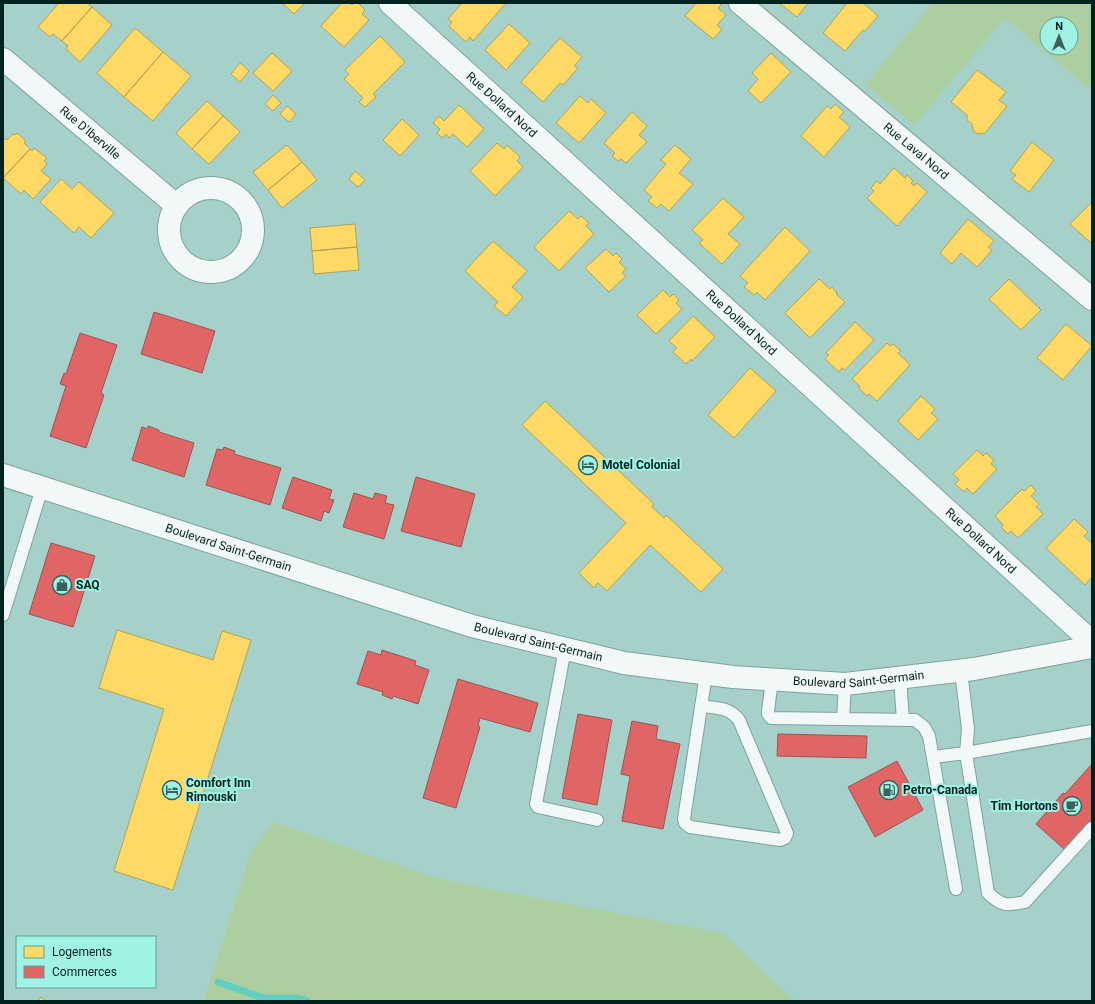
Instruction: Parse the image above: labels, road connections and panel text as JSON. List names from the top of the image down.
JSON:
{
  "streets": {
    "street": [
      "Rue Dollard Nord",
      "Rue D'Iberville",
      "Rue Laval Nord",
      "Boulevard Saint-Germain"
    ]
  },
  "places": {
    "hotel": ["Motel Colonial", "Comfort Inn Rimouski"],
    "shop": ["SAQ"],
    "fuel station": ["Petro-Canada"],
    "cafe": ["Tim Hortons"]
  },
  "legend": ["Logements", "Commerces"],
  "north": "top"
}
